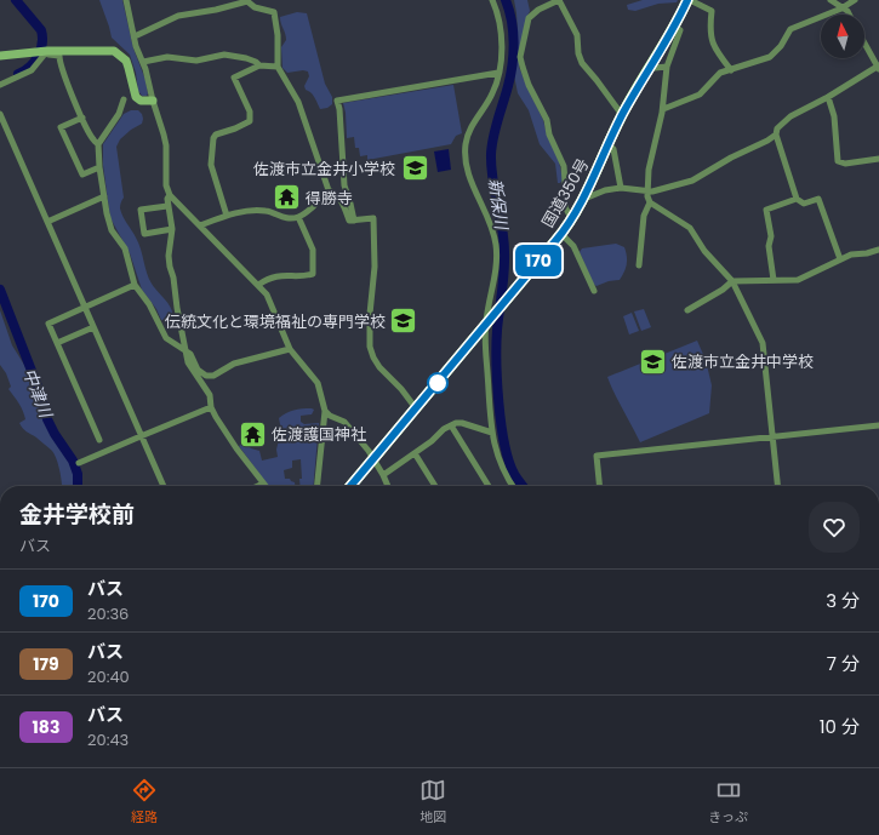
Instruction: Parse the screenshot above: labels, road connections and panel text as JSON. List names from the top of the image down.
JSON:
{
  "streets": {
    "highway": ["国道350号"]
  },
  "water": ["新保川", "中津川"],
  "places": {
    "school or university": ["佐渡市立金井小学校", "伝統文化と環境福祉の専門学校", "佐渡市立金井中学校"],
    "temple": ["得勝寺", "佐渡護国神社"]
  },
  "lines": ["bus line 170"],
  "north": "top",
  "page": {
    "on_map": "170",
    "heading": ["金井学校前", "バス"],
    "list": [
      {
        "mark": "170",
        "name": "バス",
        "note": "20:36",
        "value": "3 分"
      },
      {
        "mark": "179",
        "name": "バス",
        "note": "20:40",
        "value": "7 分"
      },
      {
        "mark": "183",
        "name": "バス",
        "note": "20:43",
        "value": "10 分"
      }
    ],
    "tabs": ["経路", "地図", "きっぷ"]
  }
}
